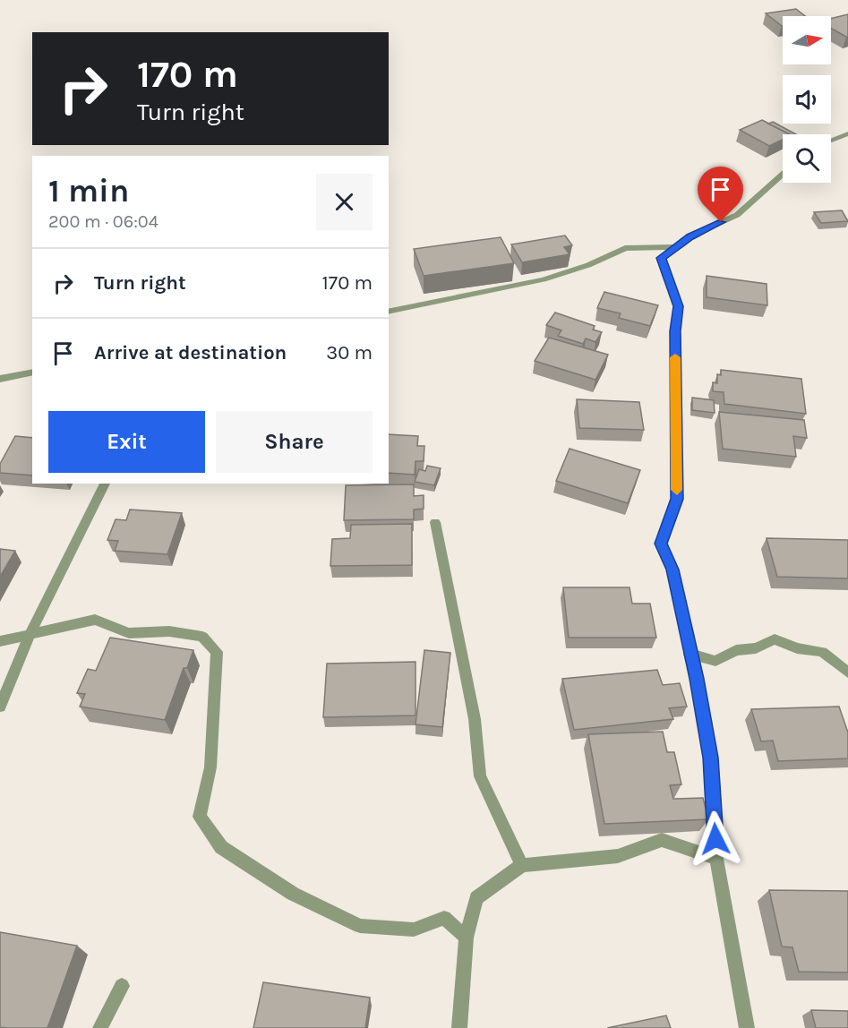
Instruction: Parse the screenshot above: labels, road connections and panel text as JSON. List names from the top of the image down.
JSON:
{
  "north": "right",
  "page": {
    "turn": ["170 m", "Turn right"],
    "heading": ["1 min", "200 m · 06:04"],
    "list": [
      {
        "name": "Turn right",
        "value": "170 m"
      },
      {
        "name": "Arrive at destination",
        "value": "30 m"
      }
    ],
    "buttons": ["Exit", "Share"]
  }
}
